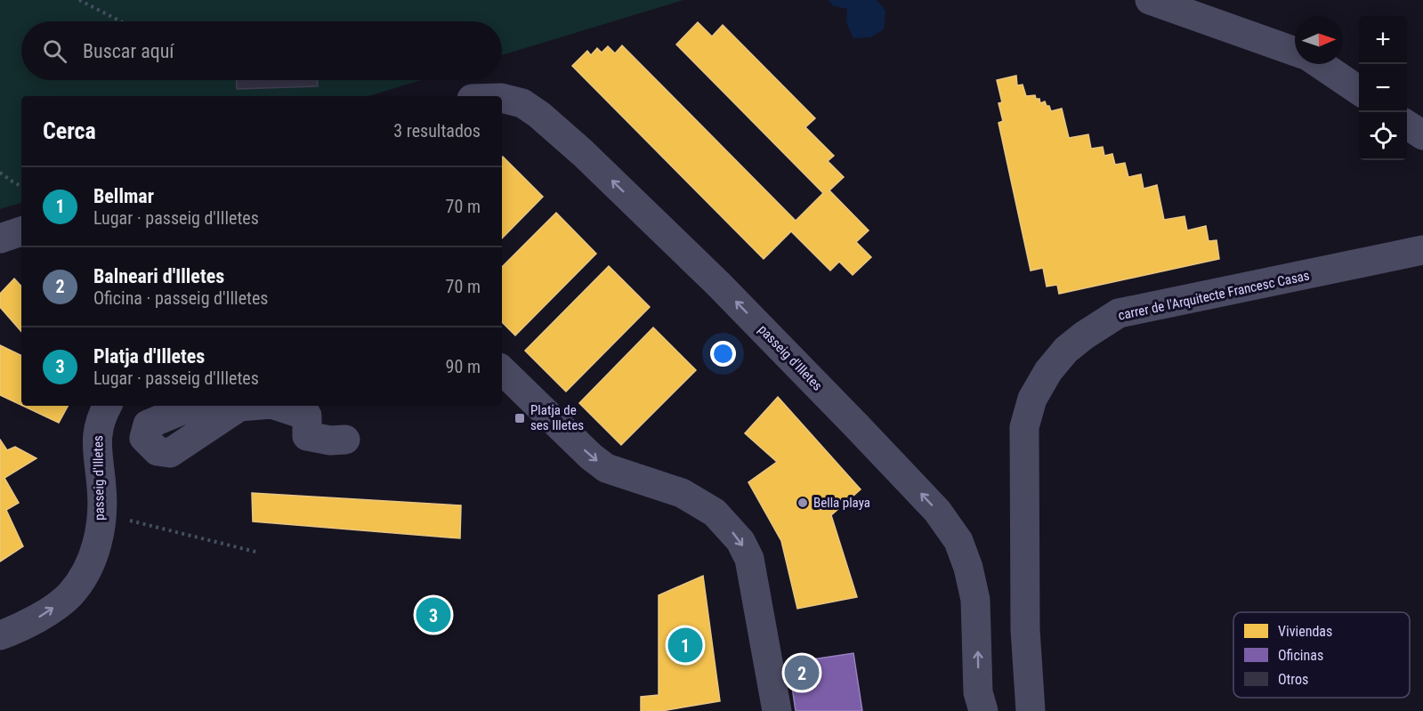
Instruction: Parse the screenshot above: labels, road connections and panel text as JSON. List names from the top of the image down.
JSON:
{
  "streets": {
    "street": ["carrer de l'Arquitecte Francesc Casas", "passeig d'Illetes"]
  },
  "one_way": ["passeig d'Illetes"],
  "places": {
    "transit": ["Platja de ses Illetes"],
    "other": ["Bella playa"]
  },
  "legend": ["Viviendas", "Oficinas", "Otros"],
  "north": "right",
  "page": {
    "map_buttons": ["+", "−"],
    "search": "Buscar aquí",
    "heading": ["Cerca", "3 resultados"],
    "list": [
      {
        "mark": "1",
        "name": "Bellmar",
        "note": "Lugar · passeig d'Illetes",
        "value": "70 m"
      },
      {
        "mark": "2",
        "name": "Balneari d'Illetes",
        "note": "Oficina · passeig d'Illetes",
        "value": "70 m"
      },
      {
        "mark": "3",
        "name": "Platja d'Illetes",
        "note": "Lugar · passeig d'Illetes",
        "value": "90 m"
      }
    ],
    "pins": ["3", "1", "2"]
  }
}
